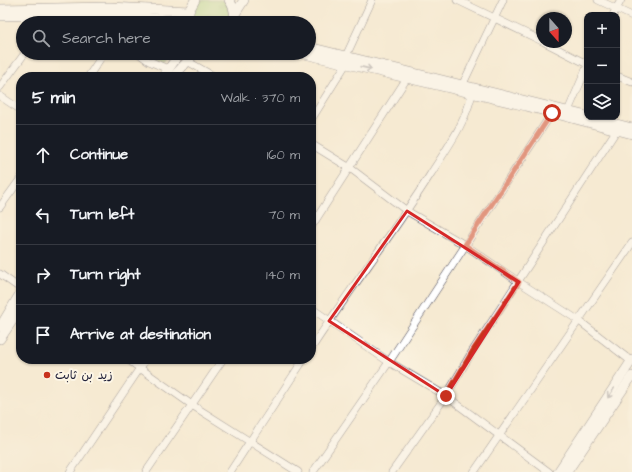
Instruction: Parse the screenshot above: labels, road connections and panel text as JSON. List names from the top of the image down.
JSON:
{
  "places": ["زيد بن ثابت"],
  "north": "bottom",
  "page": {
    "map_buttons": ["+", "−"],
    "search": "Search here",
    "heading": ["5 min", "Walk · 370 m"],
    "list": [
      ["Continue", "160 m"],
      ["Turn left", "70 m"],
      ["Turn right", "140 m"],
      "Arrive at destination"
    ]
  }
}
